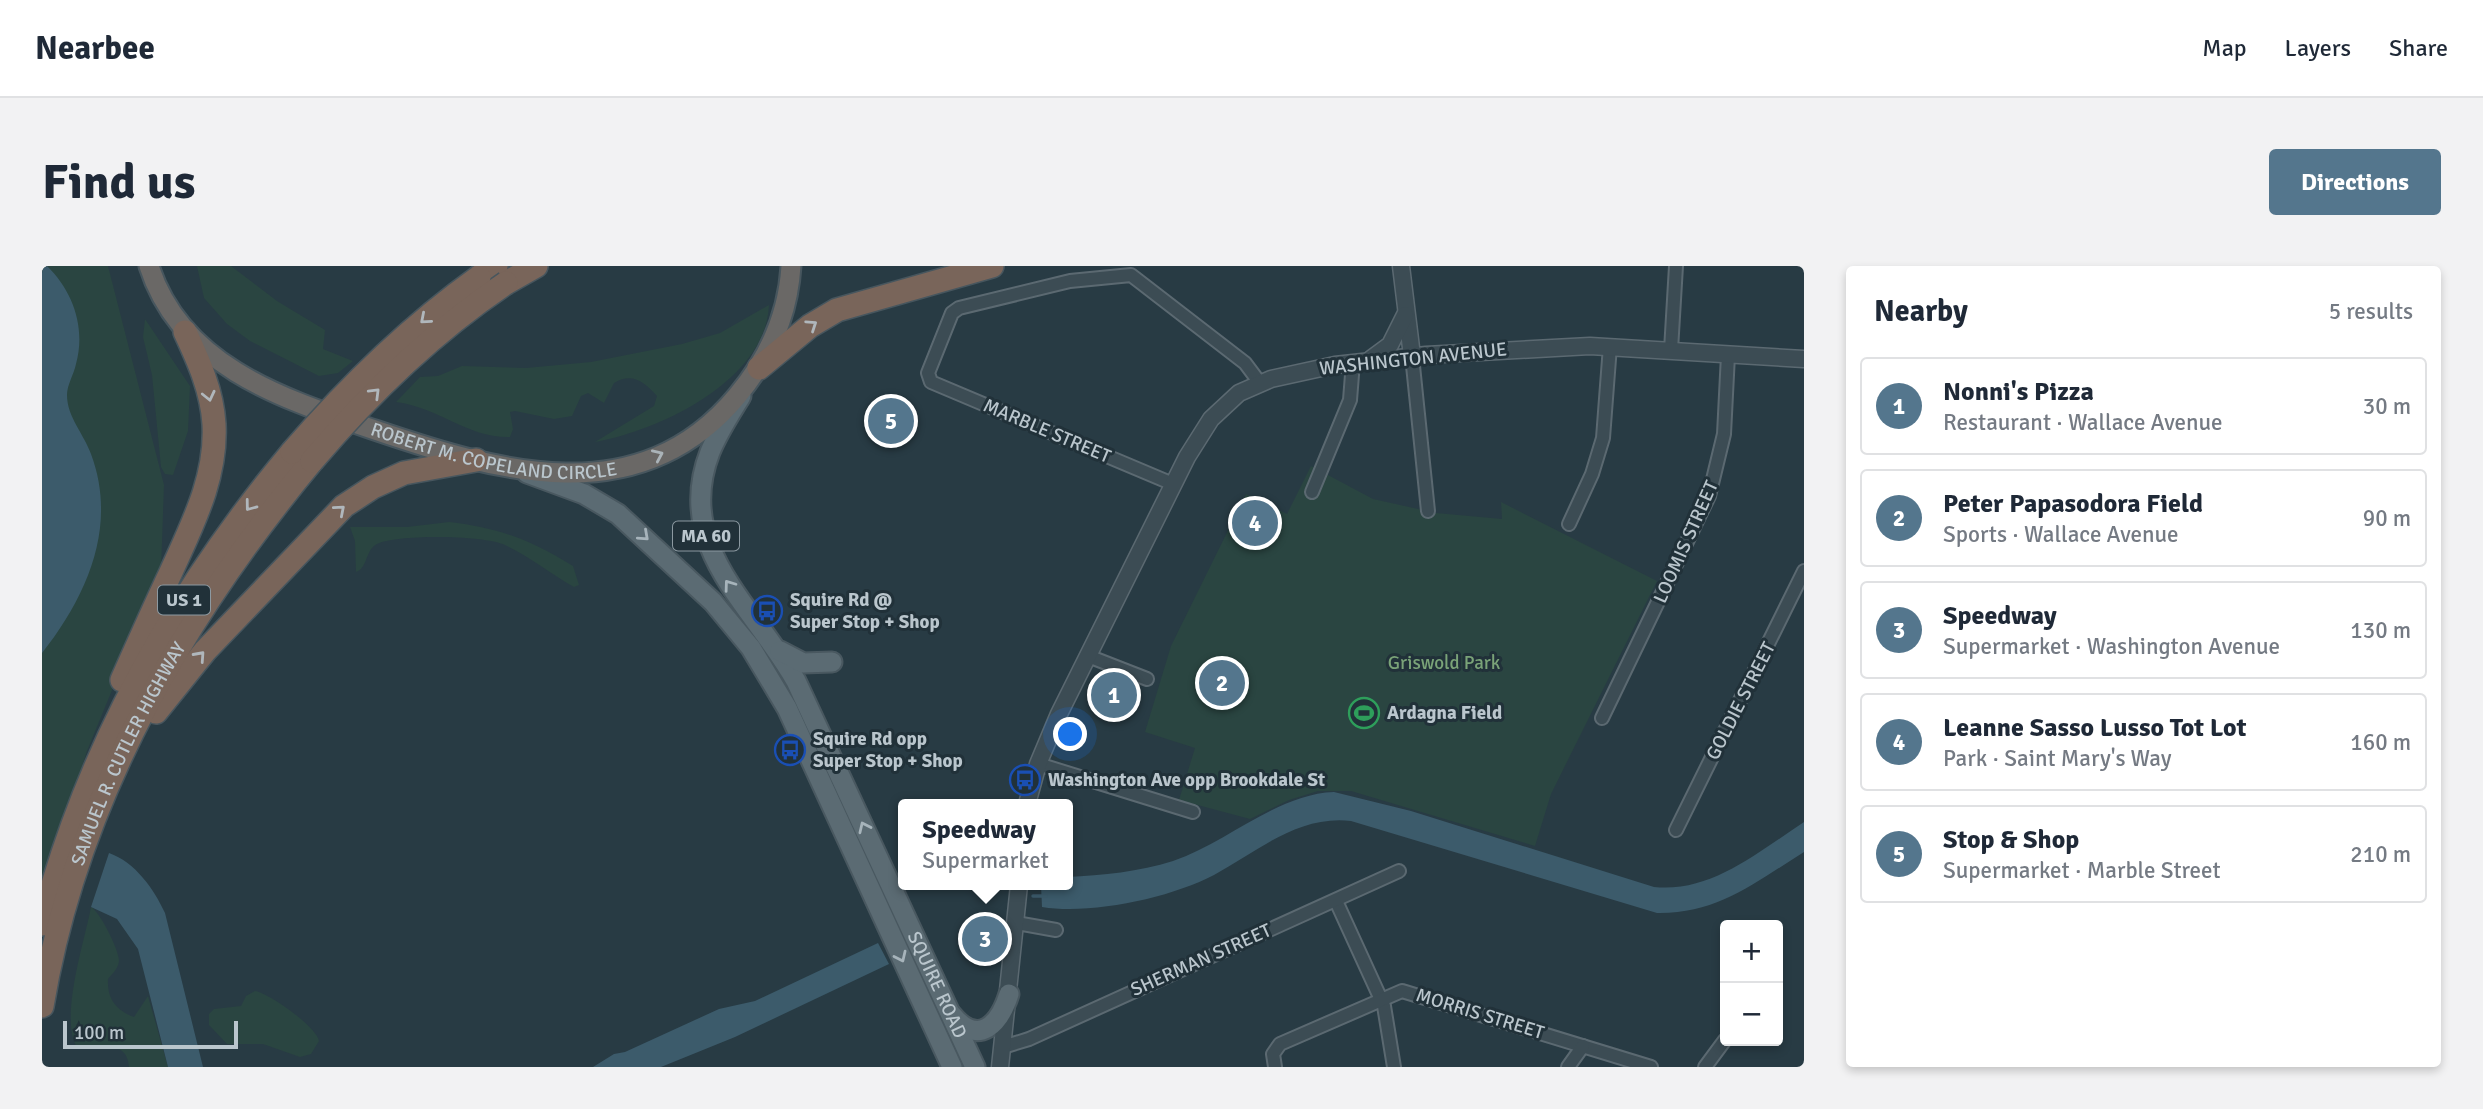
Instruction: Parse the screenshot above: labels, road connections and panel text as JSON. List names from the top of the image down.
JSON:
{
  "streets": {
    "highway": [
      "ROBERT M. COPELAND CIRCLE",
      "MA 60",
      "US 1",
      "SAMUEL R. CUTLER HIGHWAY"
    ],
    "main road": ["SQUIRE ROAD"],
    "street": [
      "WASHINGTON AVENUE",
      "MARBLE STREET",
      "LOOMIS STREET",
      "GOLDIE STREET",
      "SHERMAN STREET",
      "MORRIS STREET"
    ]
  },
  "crossings": [
    ["WASHINGTON AVENUE", "MARBLE STREET"],
    ["WASHINGTON AVENUE", "LOOMIS STREET"],
    ["ROBERT M. COPELAND CIRCLE", "SQUIRE ROAD"]
  ],
  "parks": ["Griswold Park"],
  "places": {
    "bus stop": ["Squire Rd @ Super Stop + Shop", "Squire Rd opp Super Stop + Shop", "Washington Ave opp Brookdale St"],
    "sports": ["Ardagna Field"]
  },
  "scale_bar": "100 m",
  "page": {
    "header": "Nearbee",
    "nav": ["Map", "Layers", "Share"],
    "buttons": "Directions",
    "title": "Find us",
    "heading": ["Nearby", "5 results"],
    "list": [
      {
        "mark": "1",
        "name": "Nonni's Pizza",
        "note": "Restaurant · Wallace Avenue",
        "value": "30 m"
      },
      {
        "mark": "2",
        "name": "Peter Papasodora Field",
        "note": "Sports · Wallace Avenue",
        "value": "90 m"
      },
      {
        "mark": "3",
        "name": "Speedway",
        "note": "Supermarket · Washington Avenue",
        "value": "130 m"
      },
      {
        "mark": "4",
        "name": "Leanne Sasso Lusso Tot Lot",
        "note": "Park · Saint Mary's Way",
        "value": "160 m"
      },
      {
        "mark": "5",
        "name": "Stop & Shop",
        "note": "Supermarket · Marble Street",
        "value": "210 m"
      }
    ],
    "pins": [
      "5",
      "4",
      "2",
      "1",
      "3"
    ],
    "popup": ["Speedway", "Supermarket"],
    "map_buttons": ["+", "−"],
    "scale": "100 m"
  }
}
